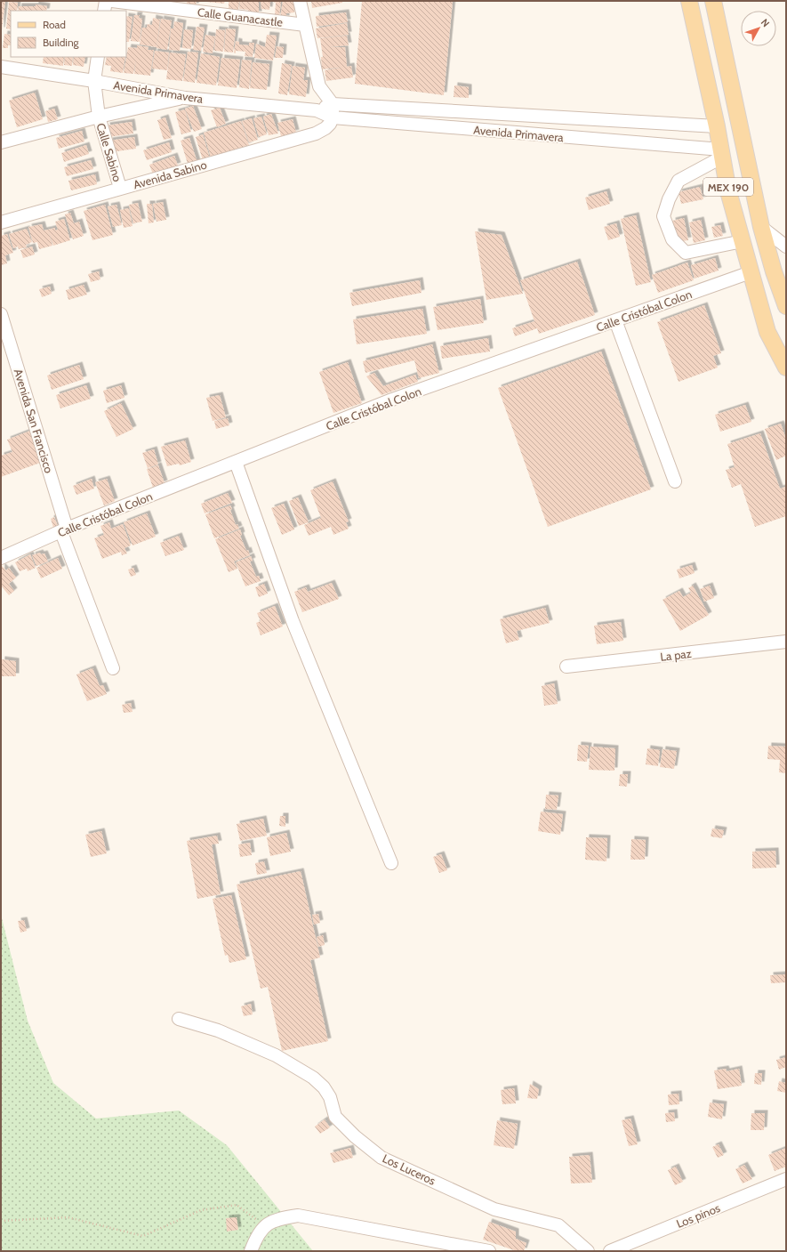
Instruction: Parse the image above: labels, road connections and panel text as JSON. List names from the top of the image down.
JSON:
{
  "streets": {
    "main road": ["MEX 190"],
    "street": [
      "Calle Guanacastle",
      "Avenida Primavera",
      "Calle Sabino",
      "Avenida Sabino",
      "Calle Cristóbal Colon",
      "Avenida San Francisco",
      "La paz",
      "Los Luceros",
      "Los pinos"
    ]
  },
  "crossings": [
    ["Avenida Primavera", "Calle Sabino"],
    ["Avenida Primavera", "Avenida Sabino"],
    ["Avenida Primavera", "MEX 190"],
    ["Calle Sabino", "Avenida Sabino"],
    ["MEX 190", "Calle Cristóbal Colon"],
    ["Calle Cristóbal Colon", "Avenida San Francisco"]
  ],
  "legend": ["Road", "Building"],
  "north": "top right"
}
